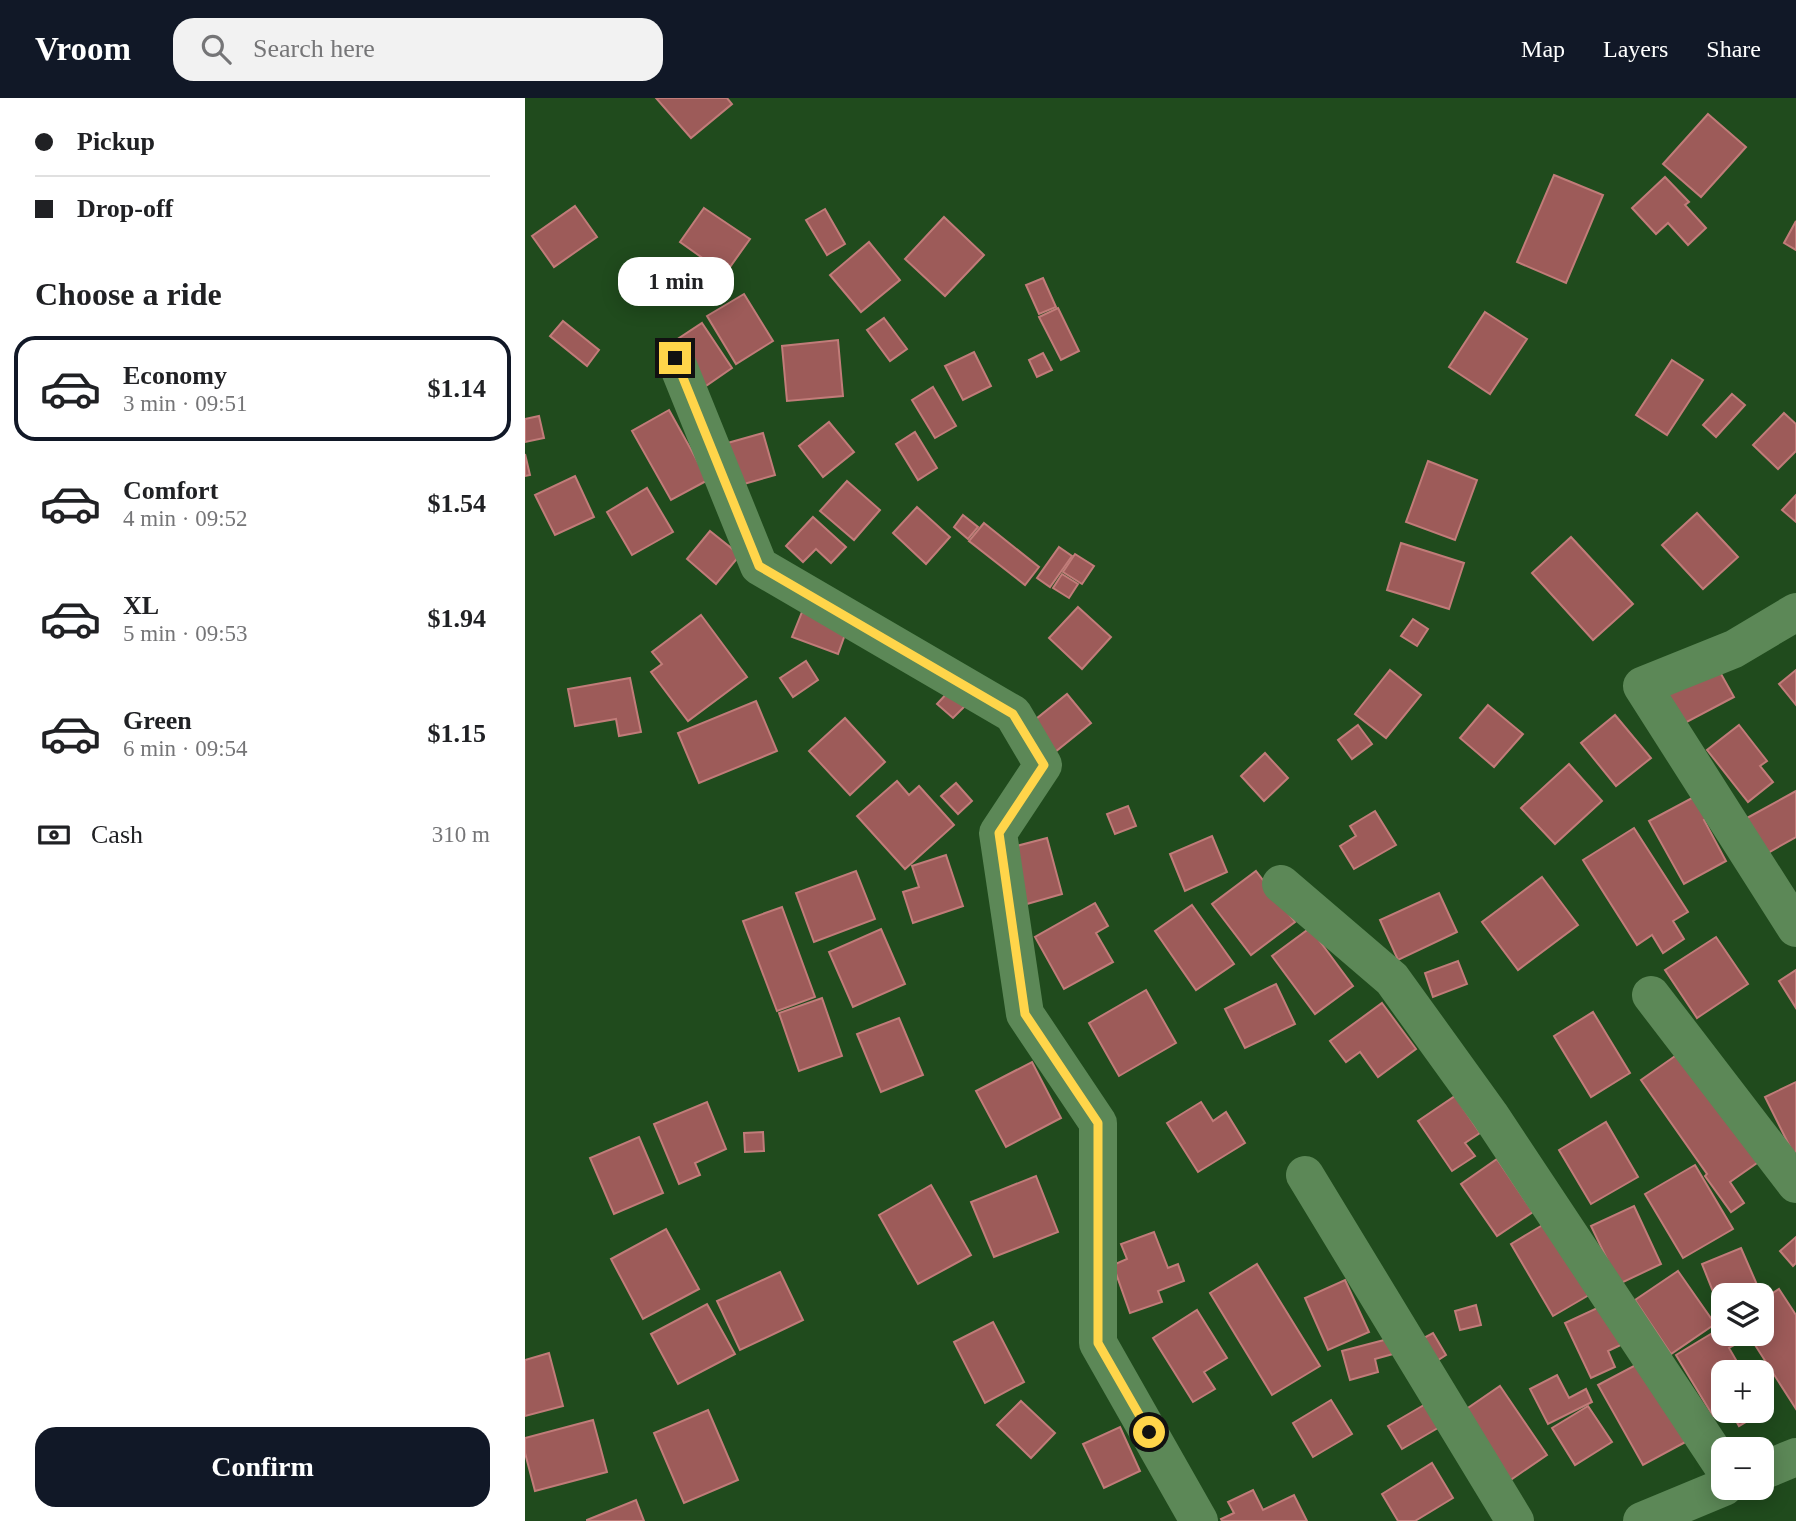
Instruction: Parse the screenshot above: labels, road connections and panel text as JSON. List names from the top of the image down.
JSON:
{
  "page": {
    "header": "Vroom",
    "search": "Search here",
    "nav": ["Map", "Layers", "Share"],
    "banner": ["Pickup", "Drop-off"],
    "heading": "Choose a ride",
    "bubble": "1 min",
    "list": [
      {
        "name": "Economy",
        "note": "3 min · 09:51",
        "value": "$1.14"
      },
      {
        "name": "Comfort",
        "note": "4 min · 09:52",
        "value": "$1.54"
      },
      {
        "name": "XL",
        "note": "5 min · 09:53",
        "value": "$1.94"
      },
      {
        "name": "Green",
        "note": "6 min · 09:54",
        "value": "$1.15"
      }
    ],
    "pay": ["Cash", "310 m"],
    "map_buttons": ["+", "−"],
    "buttons": "Confirm"
  }
}
